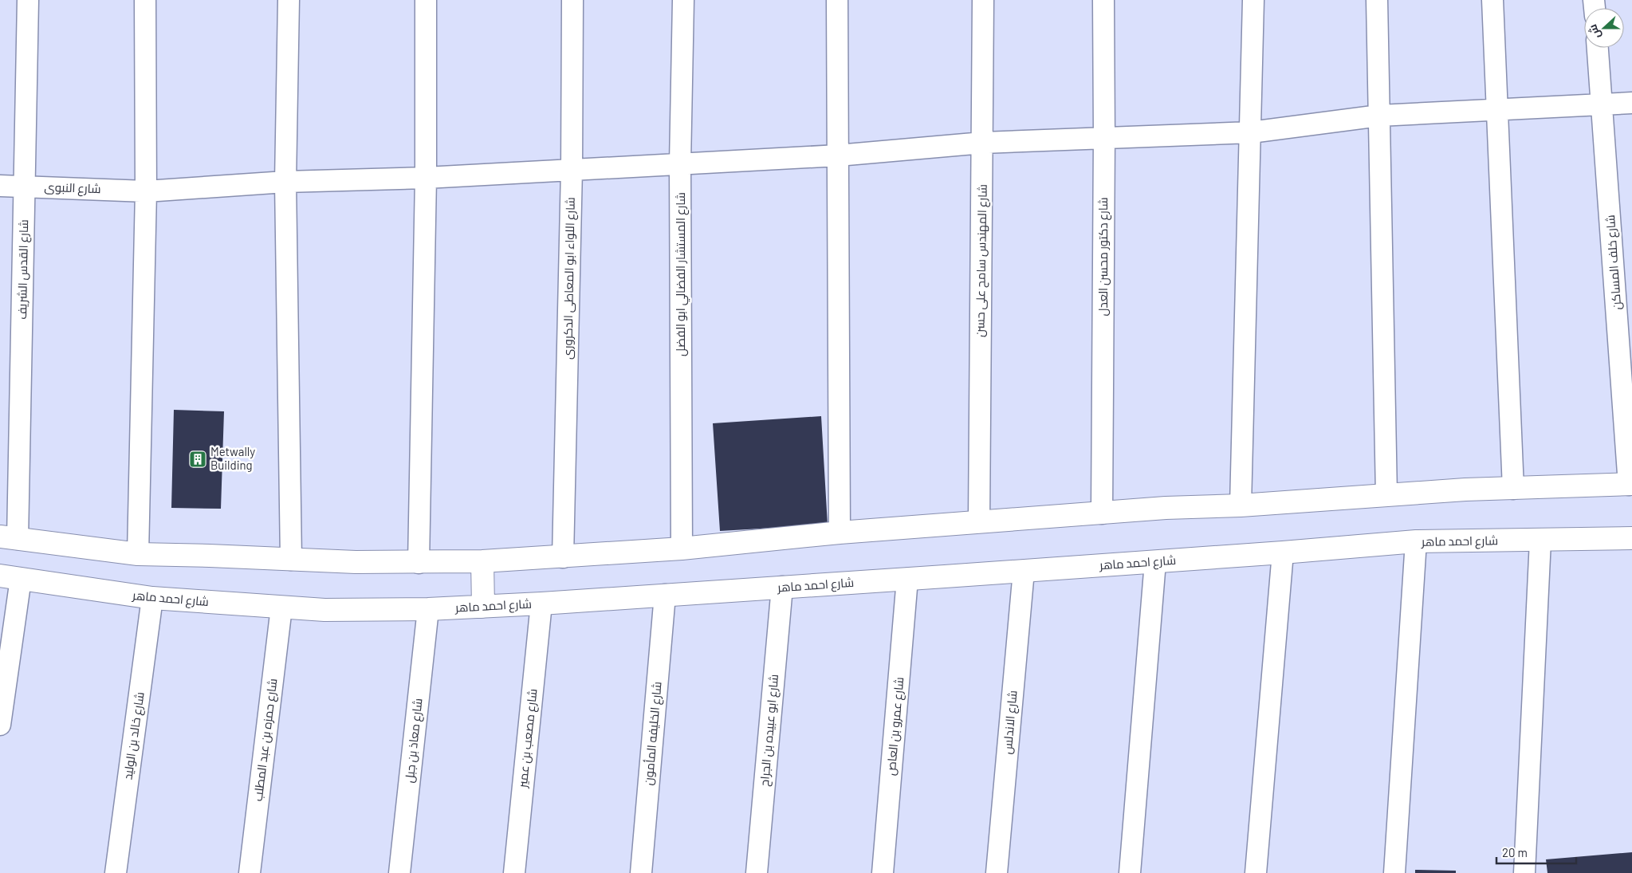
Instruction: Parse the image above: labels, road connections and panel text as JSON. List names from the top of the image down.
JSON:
{
  "streets": {
    "main road": ["شارع احمد ماهر"],
    "street": [
      "شارع النبوى",
      "شارع دكتور محسن العدل",
      "شارع المهندس سامح على حسن",
      "شارع خلف المساكن",
      "شارع القدس الشريف",
      "شارع المستشار الفضالي ابو الفضل",
      "شارع اللواء ابو المعاطى الدكرورى",
      "شارع الاندلس",
      "شارع عمرو بن العاص",
      "شارع ابو عبيده بن الجراح",
      "شارع الخليفه المأمون",
      "شارع خالد بن الوليد",
      "شارع مصعب بن عمير",
      "شارع حمزه بن عبد المطلب",
      "شارع معاذ بن جبل"
    ]
  },
  "crossings": [
    ["شارع النبوى", "شارع دكتور محسن العدل"],
    ["شارع النبوى", "شارع المهندس سامح على حسن"],
    ["شارع النبوى", "شارع خلف المساكن"],
    ["شارع النبوى", "شارع القدس الشريف"],
    ["شارع النبوى", "شارع المستشار الفضالي ابو الفضل"],
    ["شارع النبوى", "شارع اللواء ابو المعاطى الدكرورى"],
    ["شارع احمد ماهر", "شارع الاندلس"],
    ["شارع احمد ماهر", "شارع عمرو بن العاص"],
    ["شارع احمد ماهر", "شارع ابو عبيده بن الجراح"],
    ["شارع احمد ماهر", "شارع الخليفه المأمون"],
    ["شارع احمد ماهر", "شارع خالد بن الوليد"],
    ["شارع احمد ماهر", "شارع مصعب بن عمير"],
    ["شارع احمد ماهر", "شارع حمزه بن عبد المطلب"],
    ["شارع احمد ماهر", "شارع معاذ بن جبل"]
  ],
  "places": {
    "building": ["Metwally Building"]
  },
  "scale_bar": "20 m",
  "north": "left"
}
